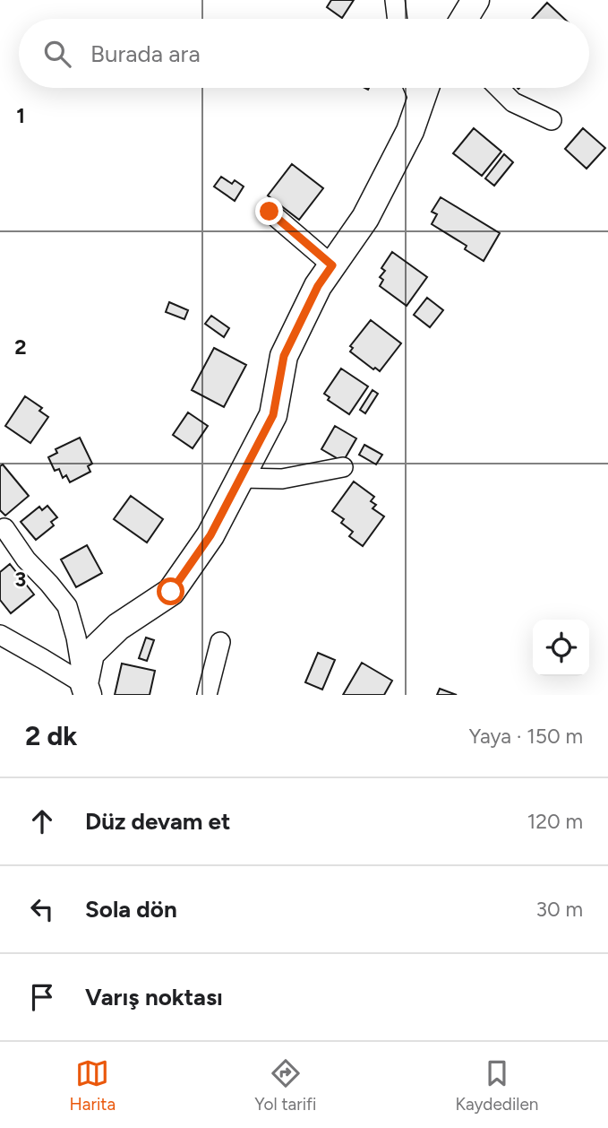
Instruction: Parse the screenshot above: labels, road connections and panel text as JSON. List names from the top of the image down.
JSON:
{
  "page": {
    "search": "Burada ara",
    "heading": ["2 dk", "Yaya · 150 m"],
    "list": [
      ["Düz devam et", "120 m"],
      ["Sola dön", "30 m"],
      "Varış noktası"
    ],
    "nav": ["Harita", "Yol tarifi", "Kaydedilen"]
  },
  "grid": {
    "rows": ["1", "2", "3"]
  }
}
